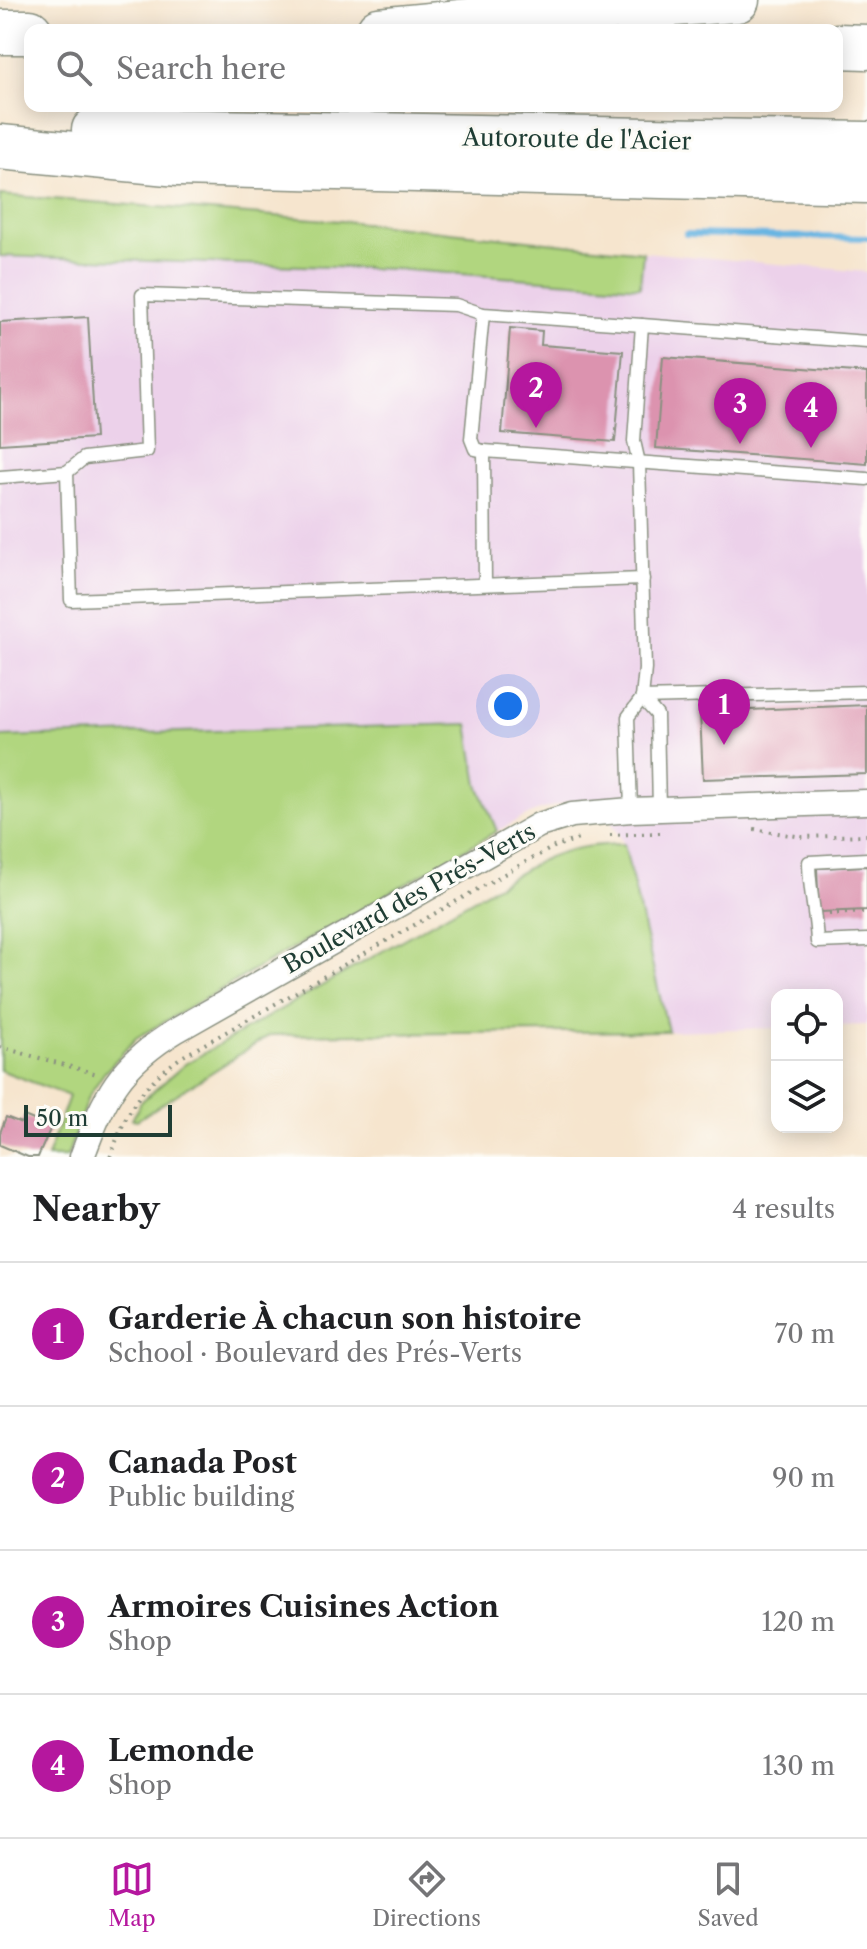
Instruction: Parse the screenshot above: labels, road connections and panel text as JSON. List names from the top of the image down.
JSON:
{
  "streets": {
    "highway": ["Autoroute de l'Acier"],
    "street": ["Boulevard des Prés-Verts"]
  },
  "scale_bar": "50 m",
  "page": {
    "search": "Search here",
    "pins": [
      "2",
      "3",
      "4",
      "1"
    ],
    "scale": "50 m",
    "heading": ["Nearby", "4 results"],
    "list": [
      {
        "mark": "1",
        "name": "Garderie À chacun son histoire",
        "note": "School · Boulevard des Prés-Verts",
        "value": "70 m"
      },
      {
        "mark": "2",
        "name": "Canada Post",
        "note": "Public building",
        "value": "90 m"
      },
      {
        "mark": "3",
        "name": "Armoires Cuisines Action",
        "note": "Shop",
        "value": "120 m"
      },
      {
        "mark": "4",
        "name": "Lemonde",
        "note": "Shop",
        "value": "130 m"
      }
    ],
    "nav": ["Map", "Directions", "Saved"]
  }
}
